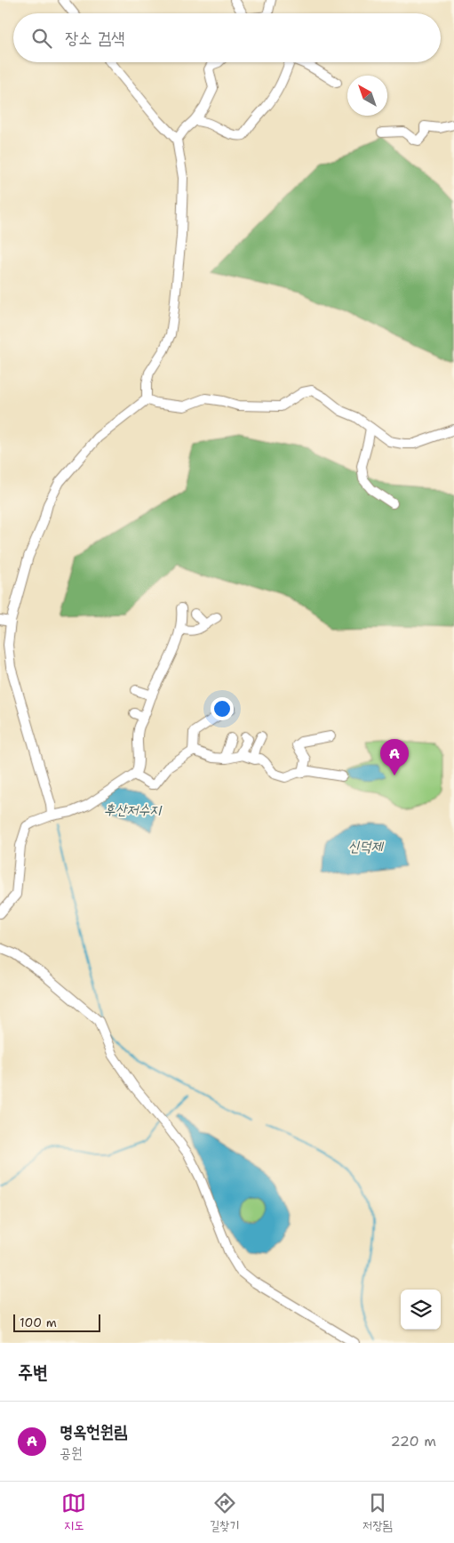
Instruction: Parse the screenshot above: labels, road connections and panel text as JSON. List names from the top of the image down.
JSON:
{
  "water": ["후산저수지", "신덕제"],
  "scale_bar": "100 m",
  "north": "top left",
  "page": {
    "search": "장소 검색",
    "pins": "A",
    "scale": "100 m",
    "heading": "주변",
    "list": [
      {
        "mark": "A",
        "name": "명옥헌원림",
        "note": "공원",
        "value": "220 m"
      }
    ],
    "nav": ["지도", "길찾기", "저장됨"]
  }
}
